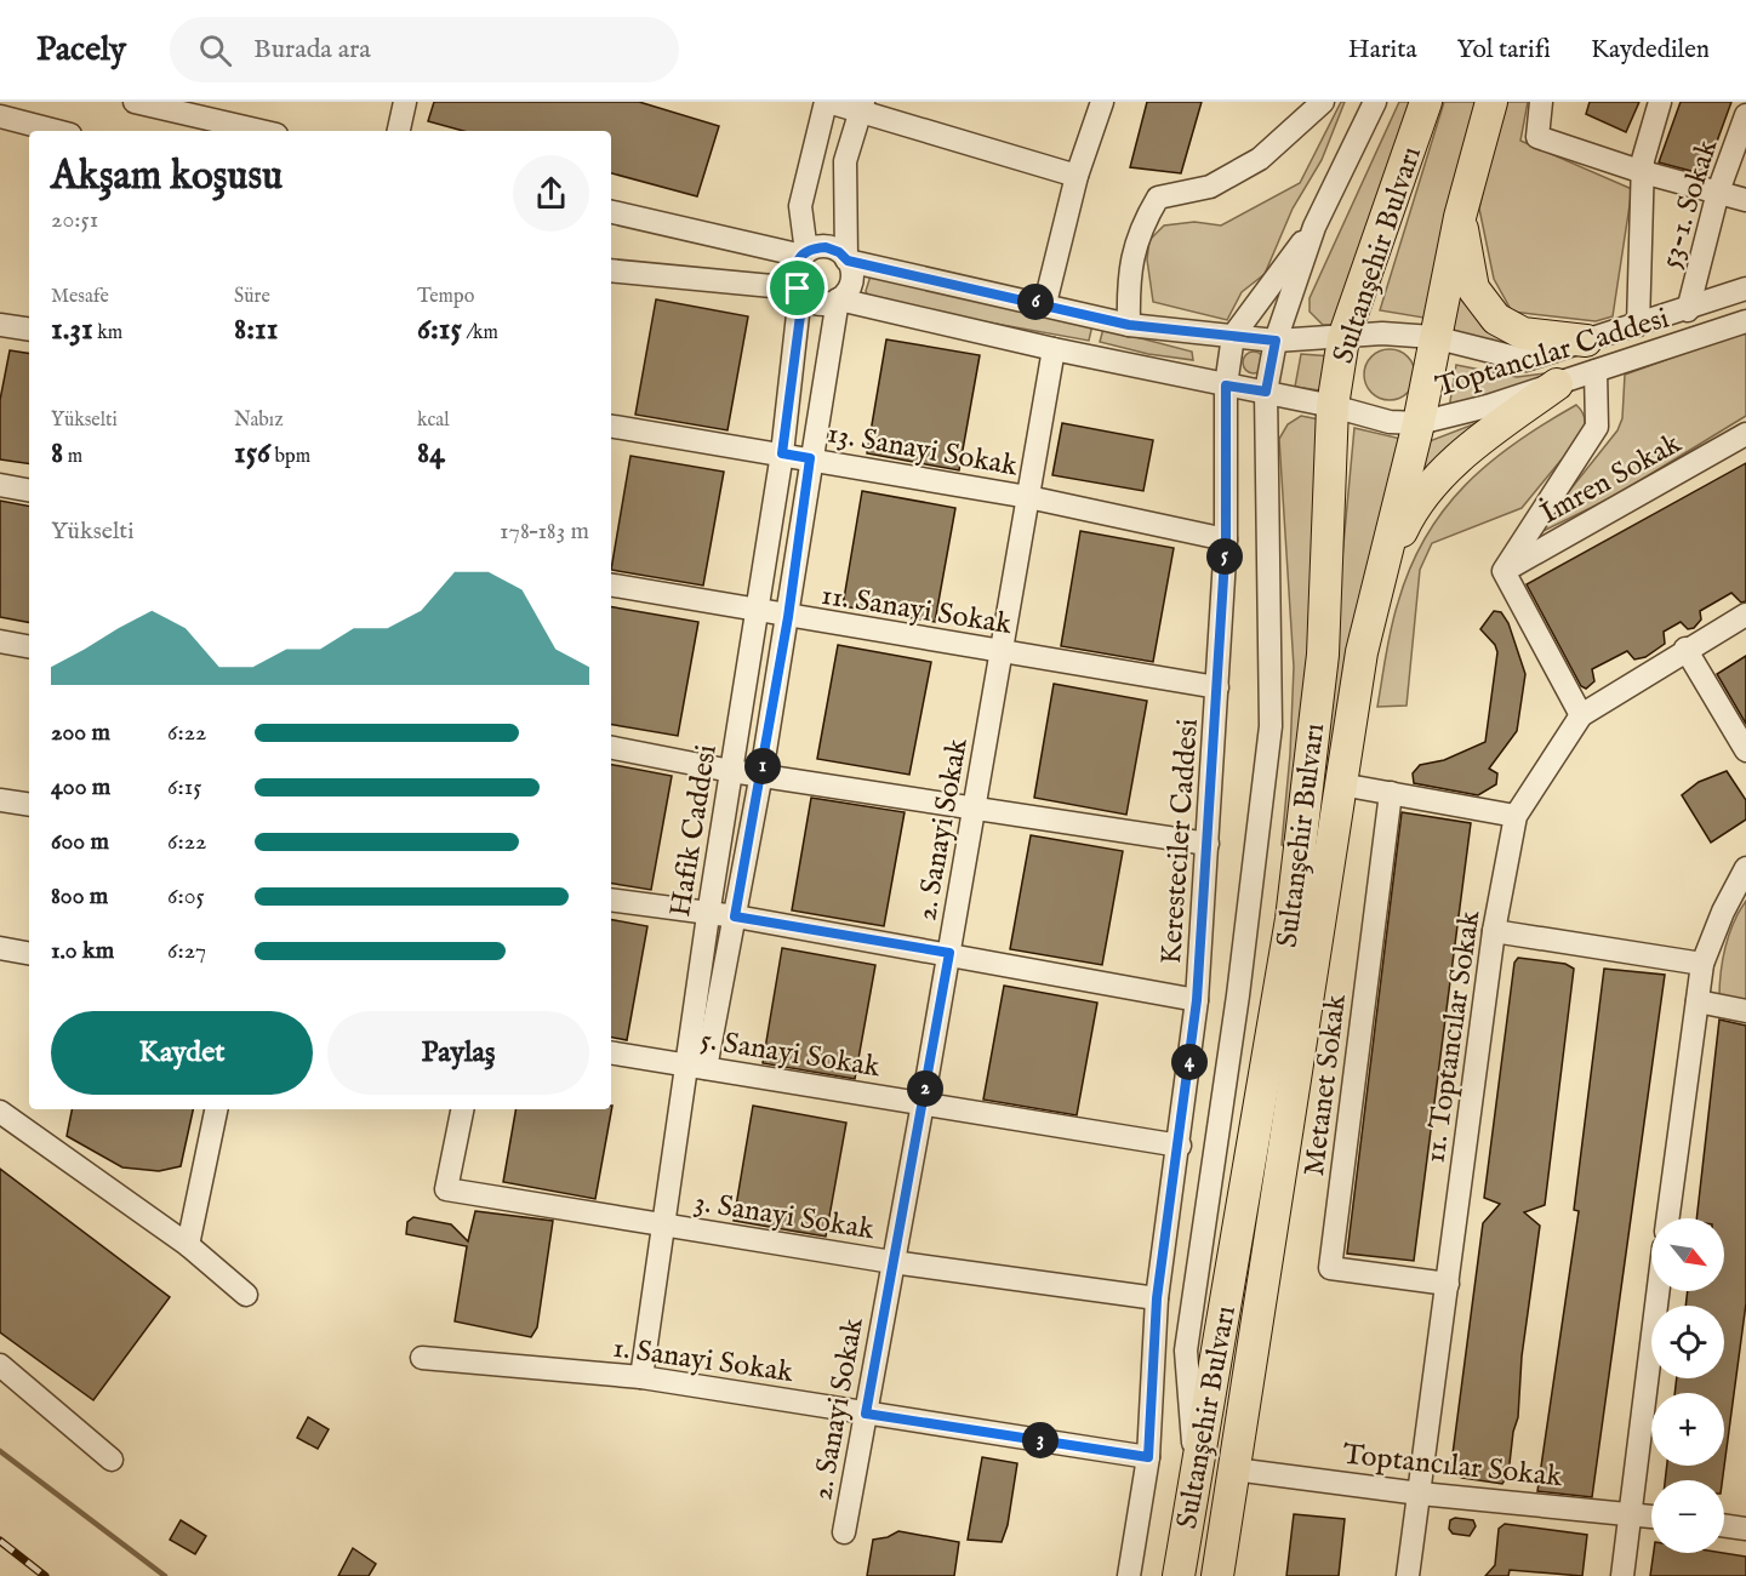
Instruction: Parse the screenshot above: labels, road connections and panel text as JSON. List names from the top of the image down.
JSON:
{
  "streets": {
    "highway": ["Sultanşehir Bulvarı"],
    "street": [
      "53-1. Sokak",
      "Toptancılar Caddesi",
      "13. Sanayi Sokak",
      "İmren Sokak",
      "11. Sanayi Sokak",
      "2. Sanayi Sokak",
      "Hafik Caddesi",
      "Keresteciler Caddesi",
      "11. Toptancılar Sokak",
      "5. Sanayi Sokak",
      "Metanet Sokak",
      "3. Sanayi Sokak",
      "1. Sanayi Sokak",
      "Toptancılar Sokak"
    ]
  },
  "crossings": [
    ["53-1. Sokak", "Toptancılar Caddesi"],
    ["Sultanşehir Bulvarı", "Toptancılar Caddesi"],
    ["Sultanşehir Bulvarı", "Toptancılar Sokak"],
    ["Toptancılar Caddesi", "2. Sanayi Sokak"],
    ["Toptancılar Caddesi", "Hafik Caddesi"],
    ["Toptancılar Caddesi", "Keresteciler Caddesi"],
    ["13. Sanayi Sokak", "2. Sanayi Sokak"],
    ["13. Sanayi Sokak", "Hafik Caddesi"],
    ["13. Sanayi Sokak", "Keresteciler Caddesi"],
    ["11. Sanayi Sokak", "2. Sanayi Sokak"],
    ["11. Sanayi Sokak", "Hafik Caddesi"],
    ["11. Sanayi Sokak", "Keresteciler Caddesi"],
    ["2. Sanayi Sokak", "5. Sanayi Sokak"],
    ["2. Sanayi Sokak", "3. Sanayi Sokak"],
    ["2. Sanayi Sokak", "1. Sanayi Sokak"],
    ["Hafik Caddesi", "5. Sanayi Sokak"],
    ["Hafik Caddesi", "3. Sanayi Sokak"],
    ["Hafik Caddesi", "1. Sanayi Sokak"],
    ["Keresteciler Caddesi", "5. Sanayi Sokak"],
    ["Keresteciler Caddesi", "3. Sanayi Sokak"],
    ["Keresteciler Caddesi", "1. Sanayi Sokak"],
    ["11. Toptancılar Sokak", "Metanet Sokak"],
    ["11. Toptancılar Sokak", "Toptancılar Sokak"]
  ],
  "north": "bottom right",
  "page": {
    "header": "Pacely",
    "search": "Burada ara",
    "nav": ["Harita", "Yol tarifi", "Kaydedilen"],
    "heading": ["Akşam koşusu", "20:51"],
    "stats": [
      ["Mesafe", "1.31 km"],
      ["Süre", "8:11"],
      ["Tempo", "6:15 /km"],
      ["Yükselti", "8 m"],
      ["Nabız", "156 bpm"],
      ["kcal", "84"]
    ],
    "pins": [
      "6",
      "5",
      "1",
      "4",
      "2",
      "3"
    ],
    "chart": ["Yükselti", "178–183 m"],
    "list": [
      {
        "name": "200 m",
        "note": "6:22"
      },
      {
        "name": "400 m",
        "note": "6:15"
      },
      {
        "name": "600 m",
        "note": "6:22"
      },
      {
        "name": "800 m",
        "note": "6:05"
      },
      {
        "name": "1.0 km",
        "note": "6:27"
      }
    ],
    "buttons": ["Kaydet", "Paylaş"],
    "map_buttons": ["+", "−"]
  }
}
